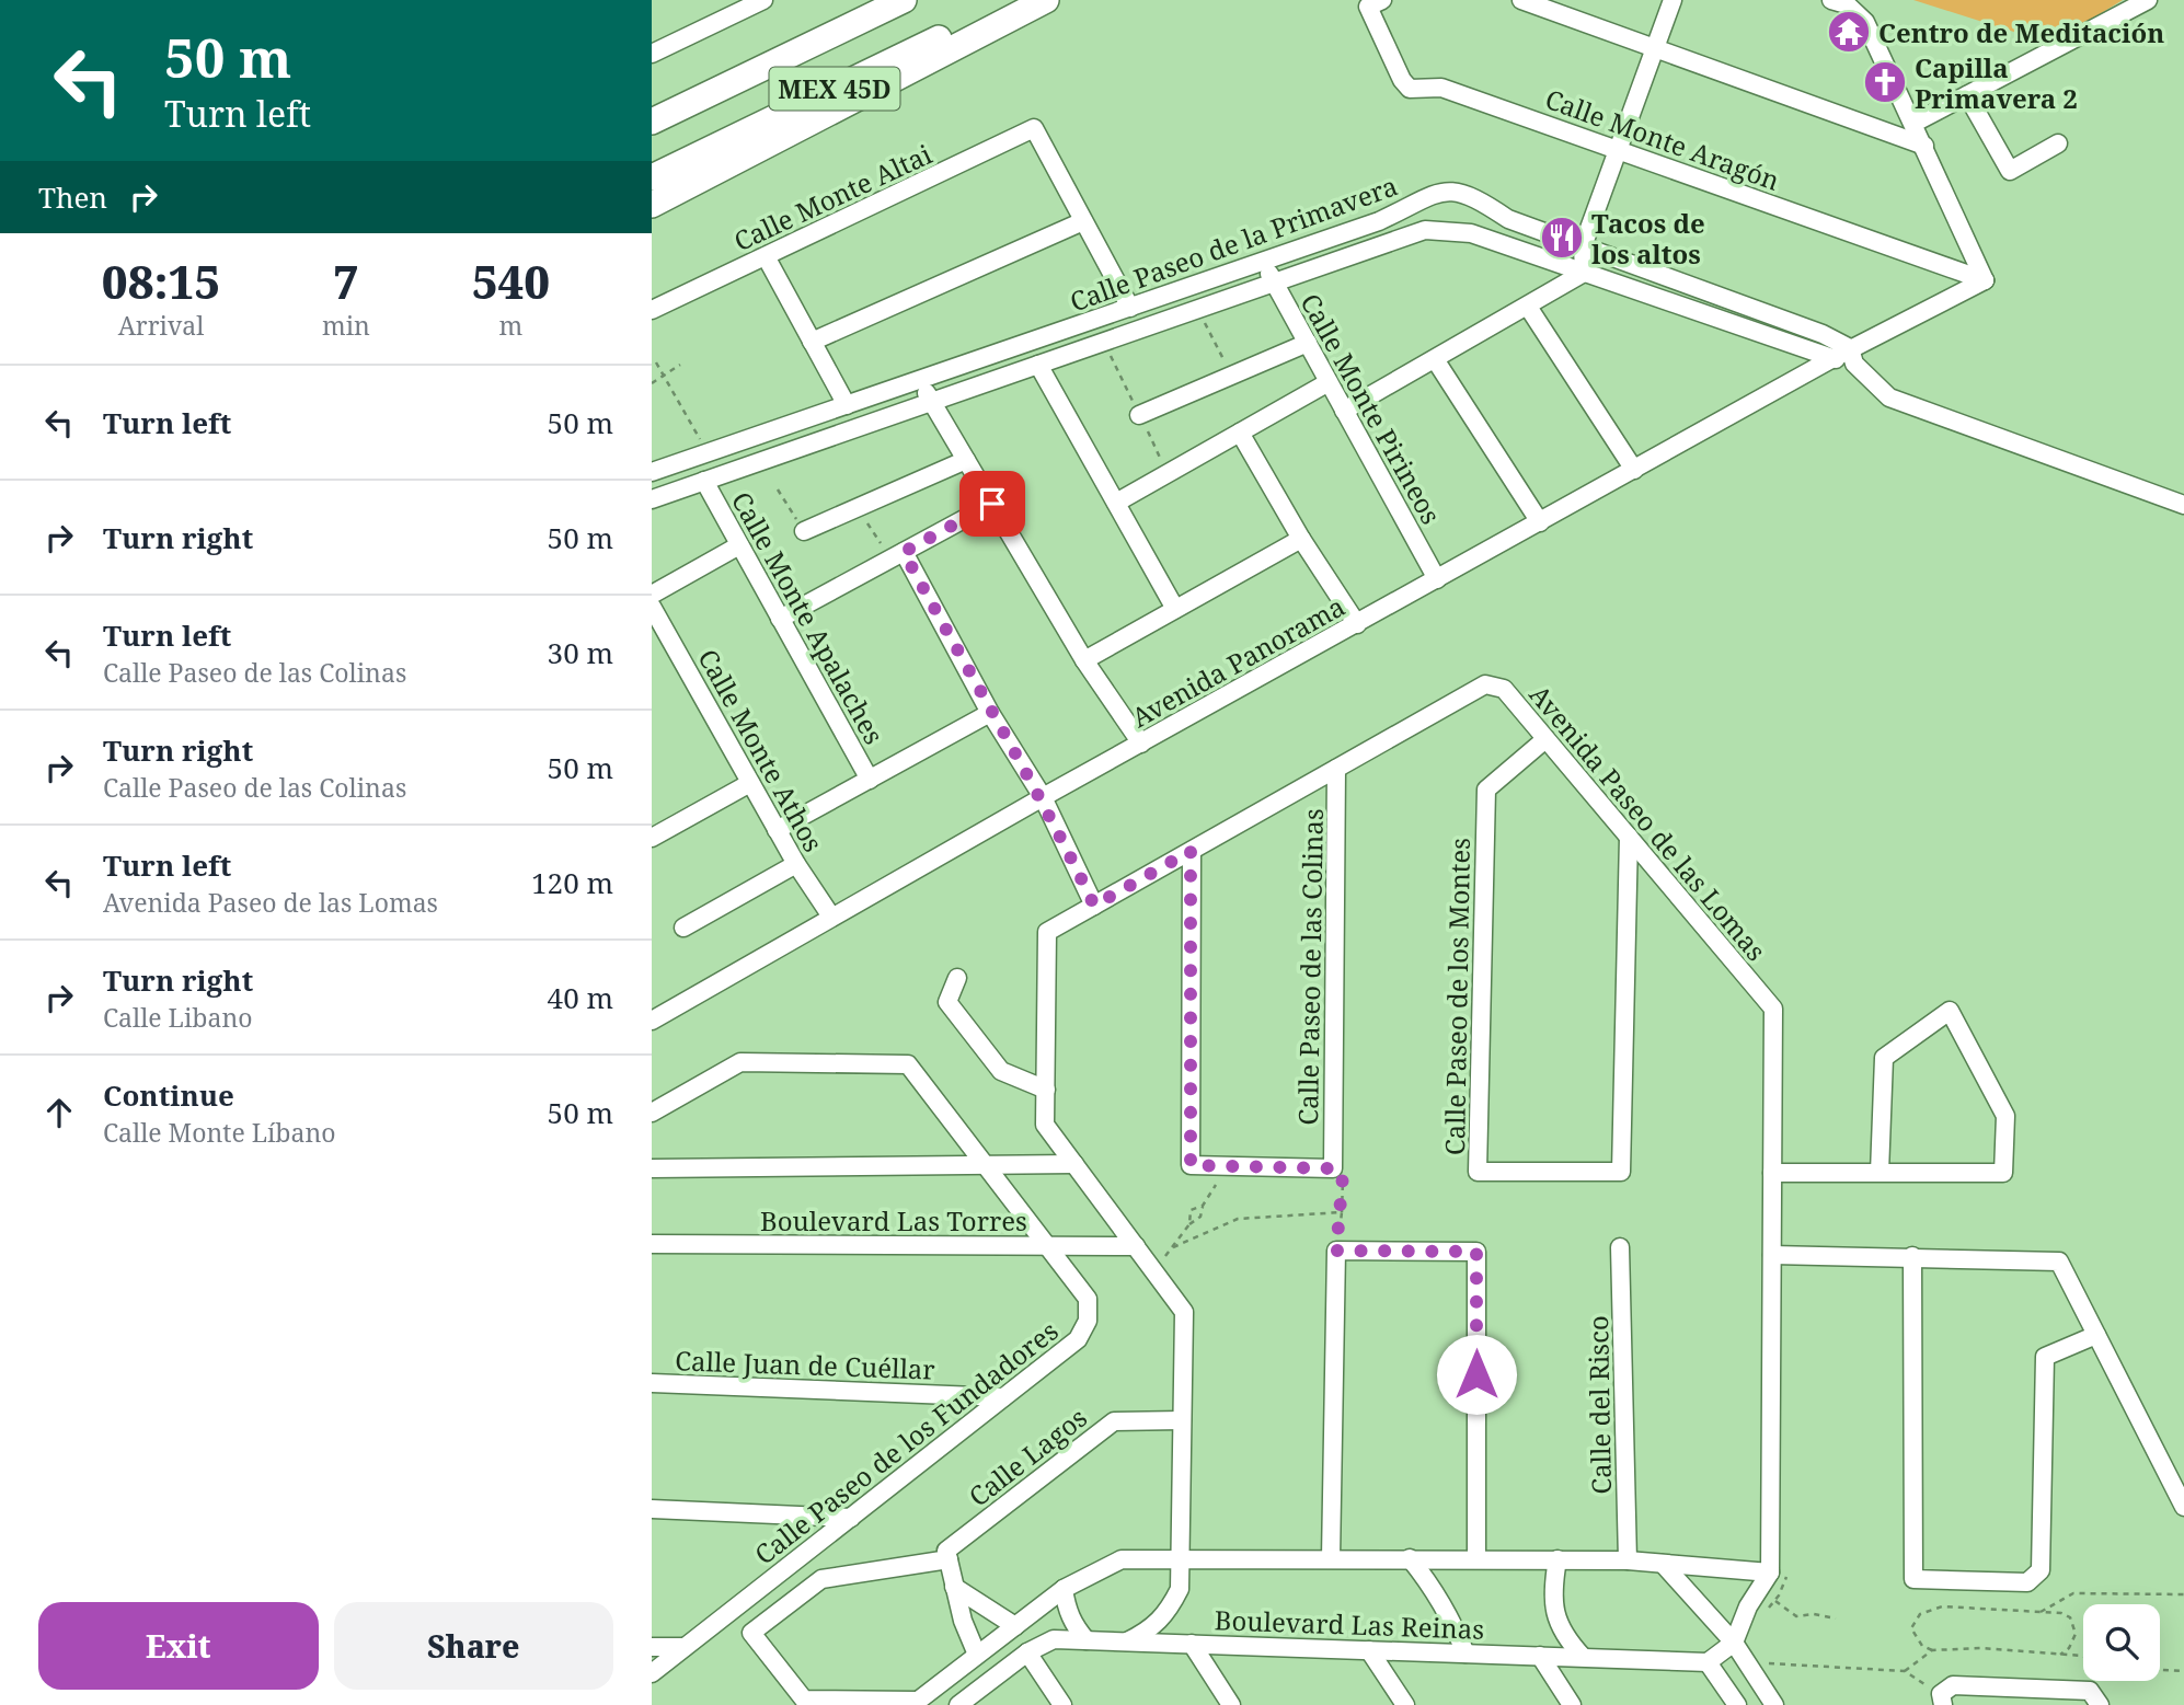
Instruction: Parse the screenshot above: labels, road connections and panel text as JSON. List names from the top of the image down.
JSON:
{
  "streets": {
    "highway": ["MEX 45D"],
    "street": [
      "Calle Monte Aragón",
      "Calle Monte Altai",
      "Calle Paseo de la Primavera",
      "Calle Monte Pirineos",
      "Calle Monte Apalaches",
      "Avenida Panorama",
      "Calle Monte Athos",
      "Avenida Paseo de las Lomas",
      "Calle Paseo de las Colinas",
      "Calle Paseo de los Montes",
      "Boulevard Las Torres",
      "Calle Juan de Cuéllar",
      "Calle del Risco",
      "Calle Paseo de los Fundadores",
      "Calle Lagos",
      "Boulevard Las Reinas"
    ]
  },
  "crossings": [
    ["Calle Monte Aragón", "Avenida Panorama"],
    ["Calle Paseo de la Primavera", "Calle Monte Pirineos"],
    ["Calle Paseo de la Primavera", "Calle Monte Apalaches"],
    ["Calle Paseo de la Primavera", "Avenida Panorama"],
    ["Calle Monte Pirineos", "Avenida Panorama"],
    ["Avenida Panorama", "Calle Monte Athos"],
    ["Avenida Paseo de las Lomas", "Calle Paseo de las Colinas"],
    ["Avenida Paseo de las Lomas", "Calle Paseo de los Montes"],
    ["Avenida Paseo de las Lomas", "Boulevard Las Torres"],
    ["Avenida Paseo de las Lomas", "Calle Lagos"],
    ["Avenida Paseo de las Lomas", "Boulevard Las Reinas"],
    ["Boulevard Las Torres", "Calle Paseo de los Fundadores"],
    ["Calle Juan de Cuéllar", "Calle Paseo de los Fundadores"]
  ],
  "places": {
    "temple": ["Centro de Meditación"],
    "church": ["Capilla Primavera 2"],
    "restaurant": ["Tacos de los altos"]
  },
  "page": {
    "turn": ["50 m", "Turn left"],
    "then": "Then",
    "eta": [
      "08:15",
      "Arrival",
      "7",
      "min",
      "540",
      "m"
    ],
    "list": [
      {
        "name": "Turn left",
        "value": "50 m"
      },
      {
        "name": "Turn right",
        "value": "50 m"
      },
      {
        "name": "Turn left",
        "note": "Calle Paseo de las Colinas",
        "value": "30 m"
      },
      {
        "name": "Turn right",
        "note": "Calle Paseo de las Colinas",
        "value": "50 m"
      },
      {
        "name": "Turn left",
        "note": "Avenida Paseo de las Lomas",
        "value": "120 m"
      },
      {
        "name": "Turn right",
        "note": "Calle Libano",
        "value": "40 m"
      },
      {
        "name": "Continue",
        "note": "Calle Monte Líbano",
        "value": "50 m"
      }
    ],
    "buttons": ["Exit", "Share"]
  }
}
